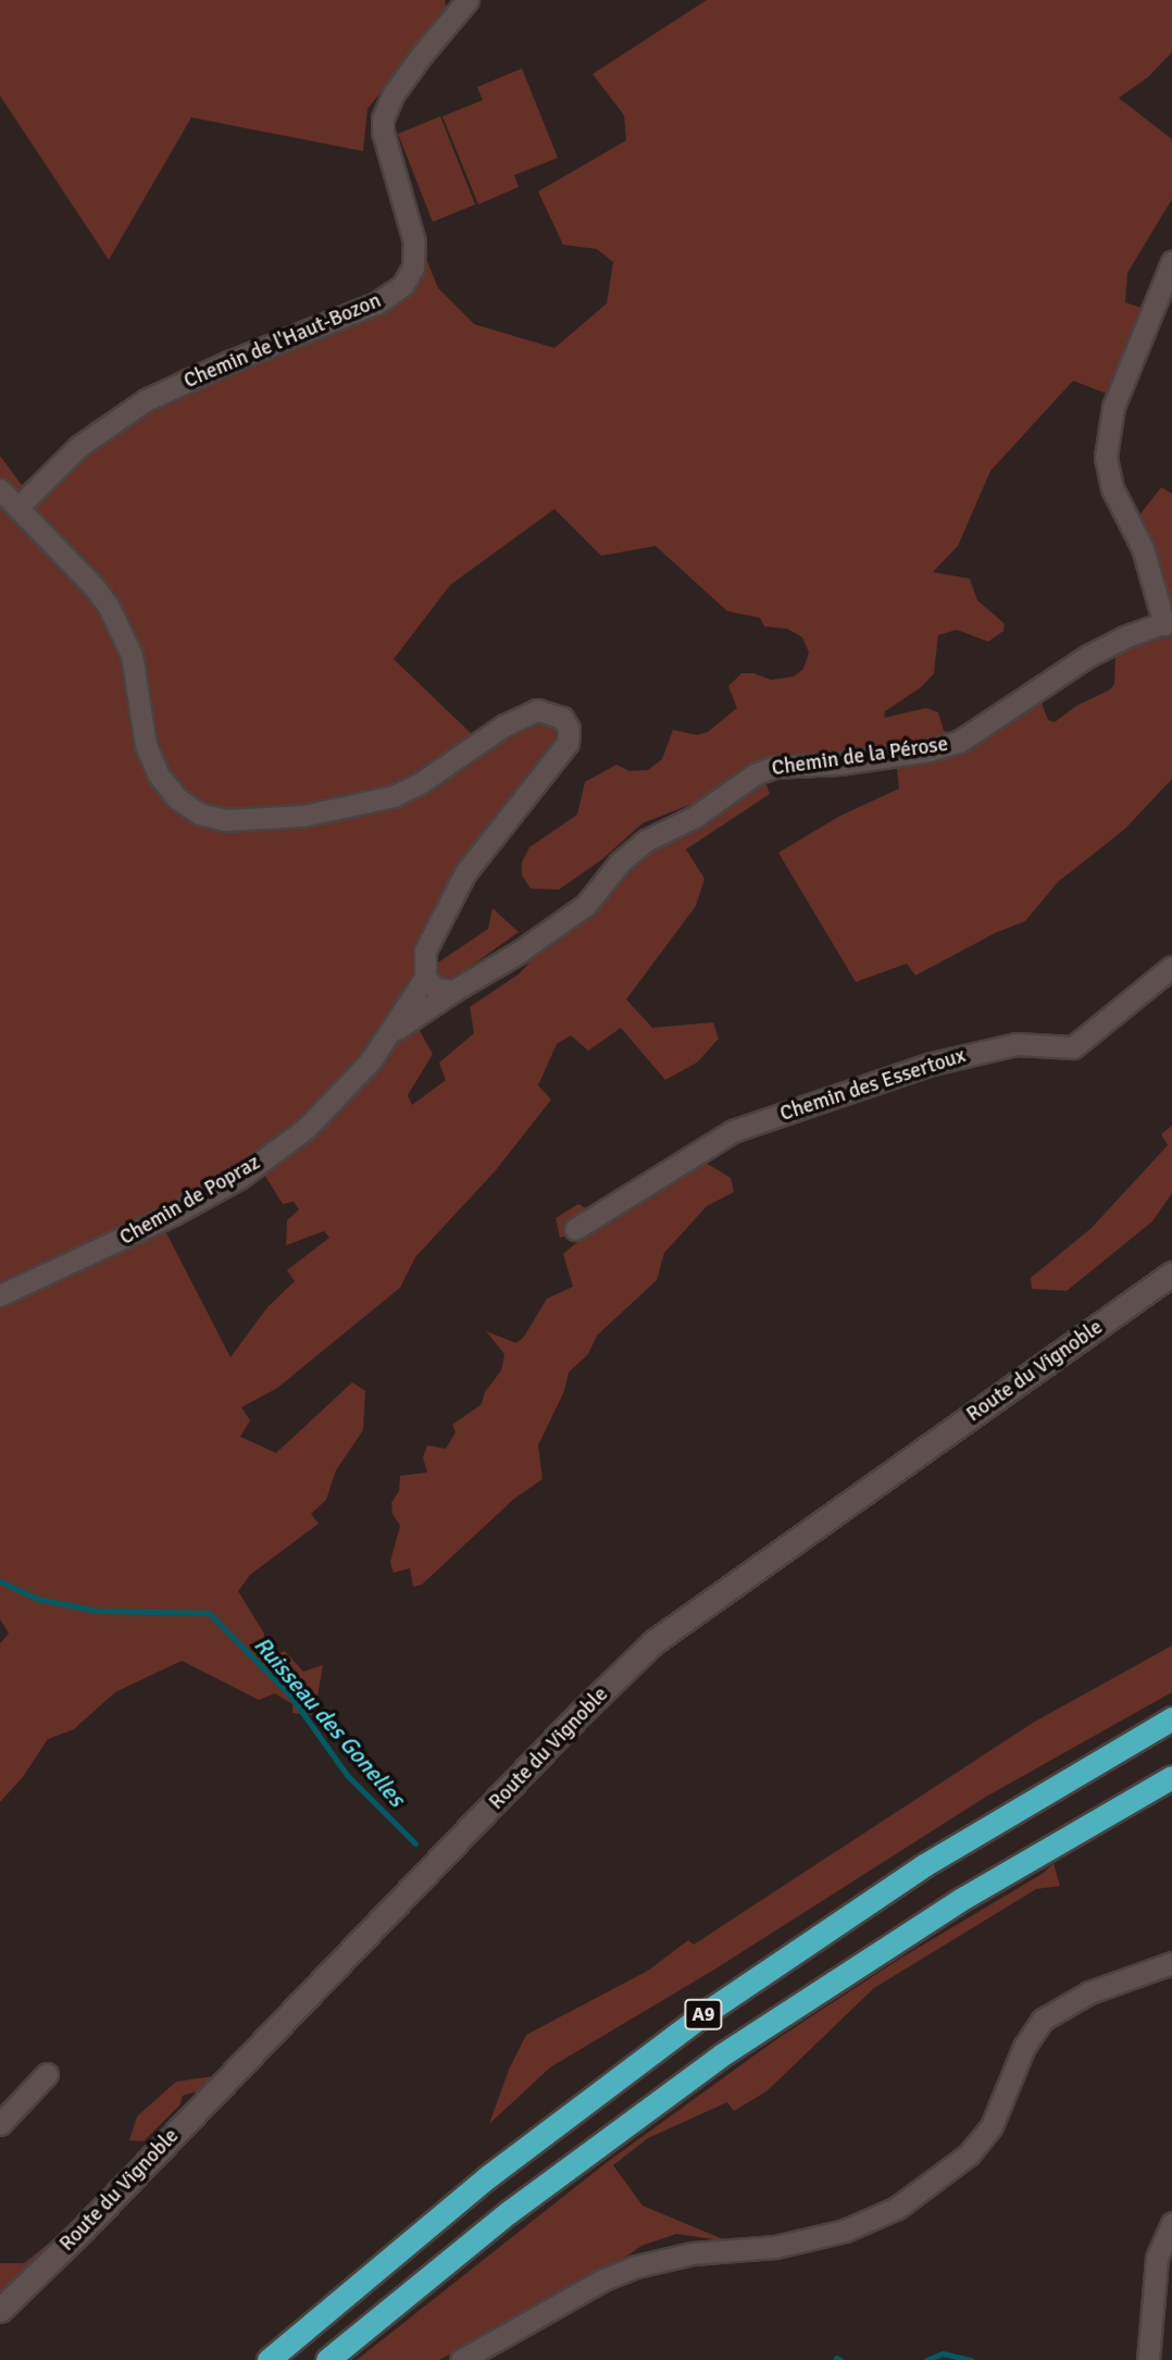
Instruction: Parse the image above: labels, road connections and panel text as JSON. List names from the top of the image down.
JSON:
{
  "streets": {
    "highway": ["A9"],
    "street": [
      "Chemin de l'Haut-Bozon",
      "Chemin de la Pérose",
      "Chemin des Essertoux",
      "Chemin de Popraz",
      "Route du Vignoble"
    ]
  },
  "crossings": [
    ["Chemin de la Pérose", "Chemin de Popraz"]
  ],
  "water": ["Ruisseau des Gonelles"]
}
